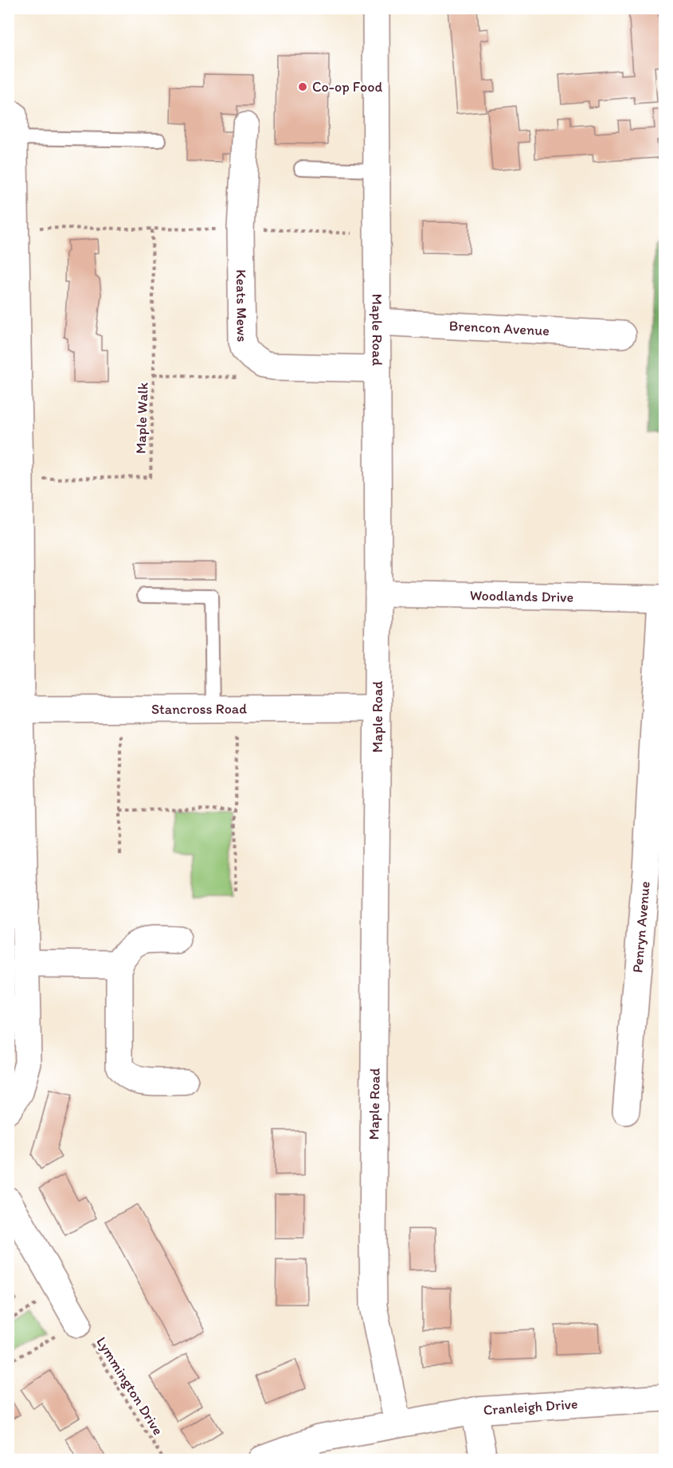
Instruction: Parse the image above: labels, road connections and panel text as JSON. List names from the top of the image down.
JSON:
{
  "streets": {
    "street": [
      "Keats Mews",
      "Brencon Avenue",
      "Maple Road",
      "Woodlands Drive",
      "Stancross Road",
      "Penryn Avenue",
      "Cranleigh Drive"
    ],
    "path": ["Maple Walk", "Lymmington Drive"]
  },
  "crossings": [
    ["Keats Mews", "Maple Road"],
    ["Brencon Avenue", "Maple Road"],
    ["Maple Road", "Woodlands Drive"],
    ["Maple Road", "Stancross Road"],
    ["Maple Road", "Cranleigh Drive"],
    ["Woodlands Drive", "Penryn Avenue"]
  ],
  "places": ["Co-op Food"]
}
